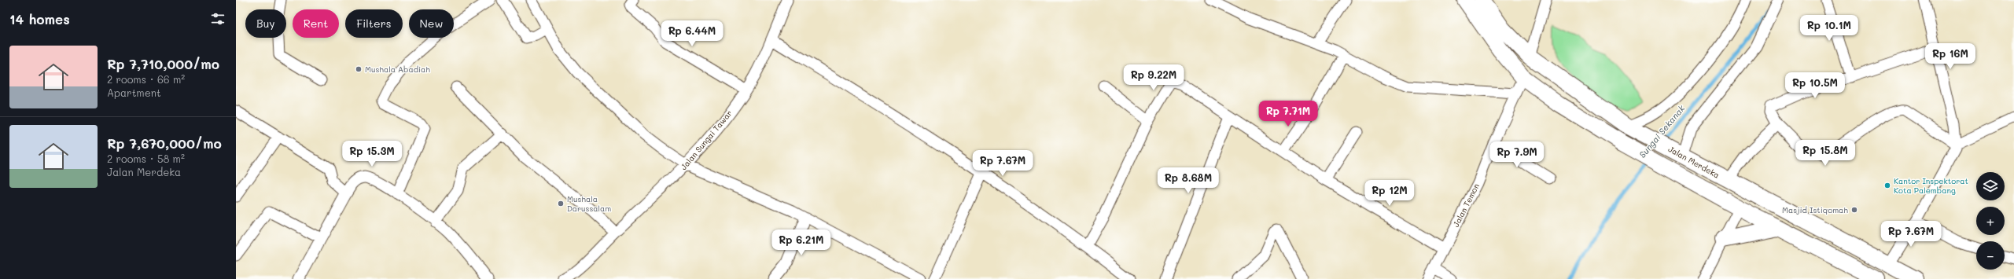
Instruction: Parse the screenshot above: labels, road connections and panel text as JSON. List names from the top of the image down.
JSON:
{
  "streets": {
    "main road": ["Jalan Merdeka"],
    "street": ["Jalan Sungai Tawar", "Jalan Temon"]
  },
  "water": ["Sungai Sekanak"],
  "places": [
    "Mushala Abadiah",
    "Kantor Inspektorat Kota Palembang",
    "Mushala Darussalam",
    "Masjid Istiqomah"
  ],
  "page": {
    "heading": "14 homes",
    "chip": [
      "Buy",
      "Rent",
      "Filters",
      "New"
    ],
    "price": [
      "Rp 10.1M",
      "Rp 6.44M",
      "Rp 16M",
      "Rp 9.22M",
      "Rp 10.5M",
      "Rp 7.71M",
      "Rp 15.8M",
      "Rp 15.3M",
      "Rp 7.9M",
      "Rp 7.67M",
      "Rp 8.68M",
      "Rp 12M",
      "Rp 7.67M",
      "Rp 6.21M"
    ],
    "list": [
      {
        "name": "Rp 7,710,000/mo",
        "note": "2 rooms · 66 m² · Apartment"
      },
      {
        "name": "Rp 7,670,000/mo",
        "note": "2 rooms · 58 m² · Jalan Merdeka"
      }
    ],
    "map_buttons": ["+", "−"]
  }
}
